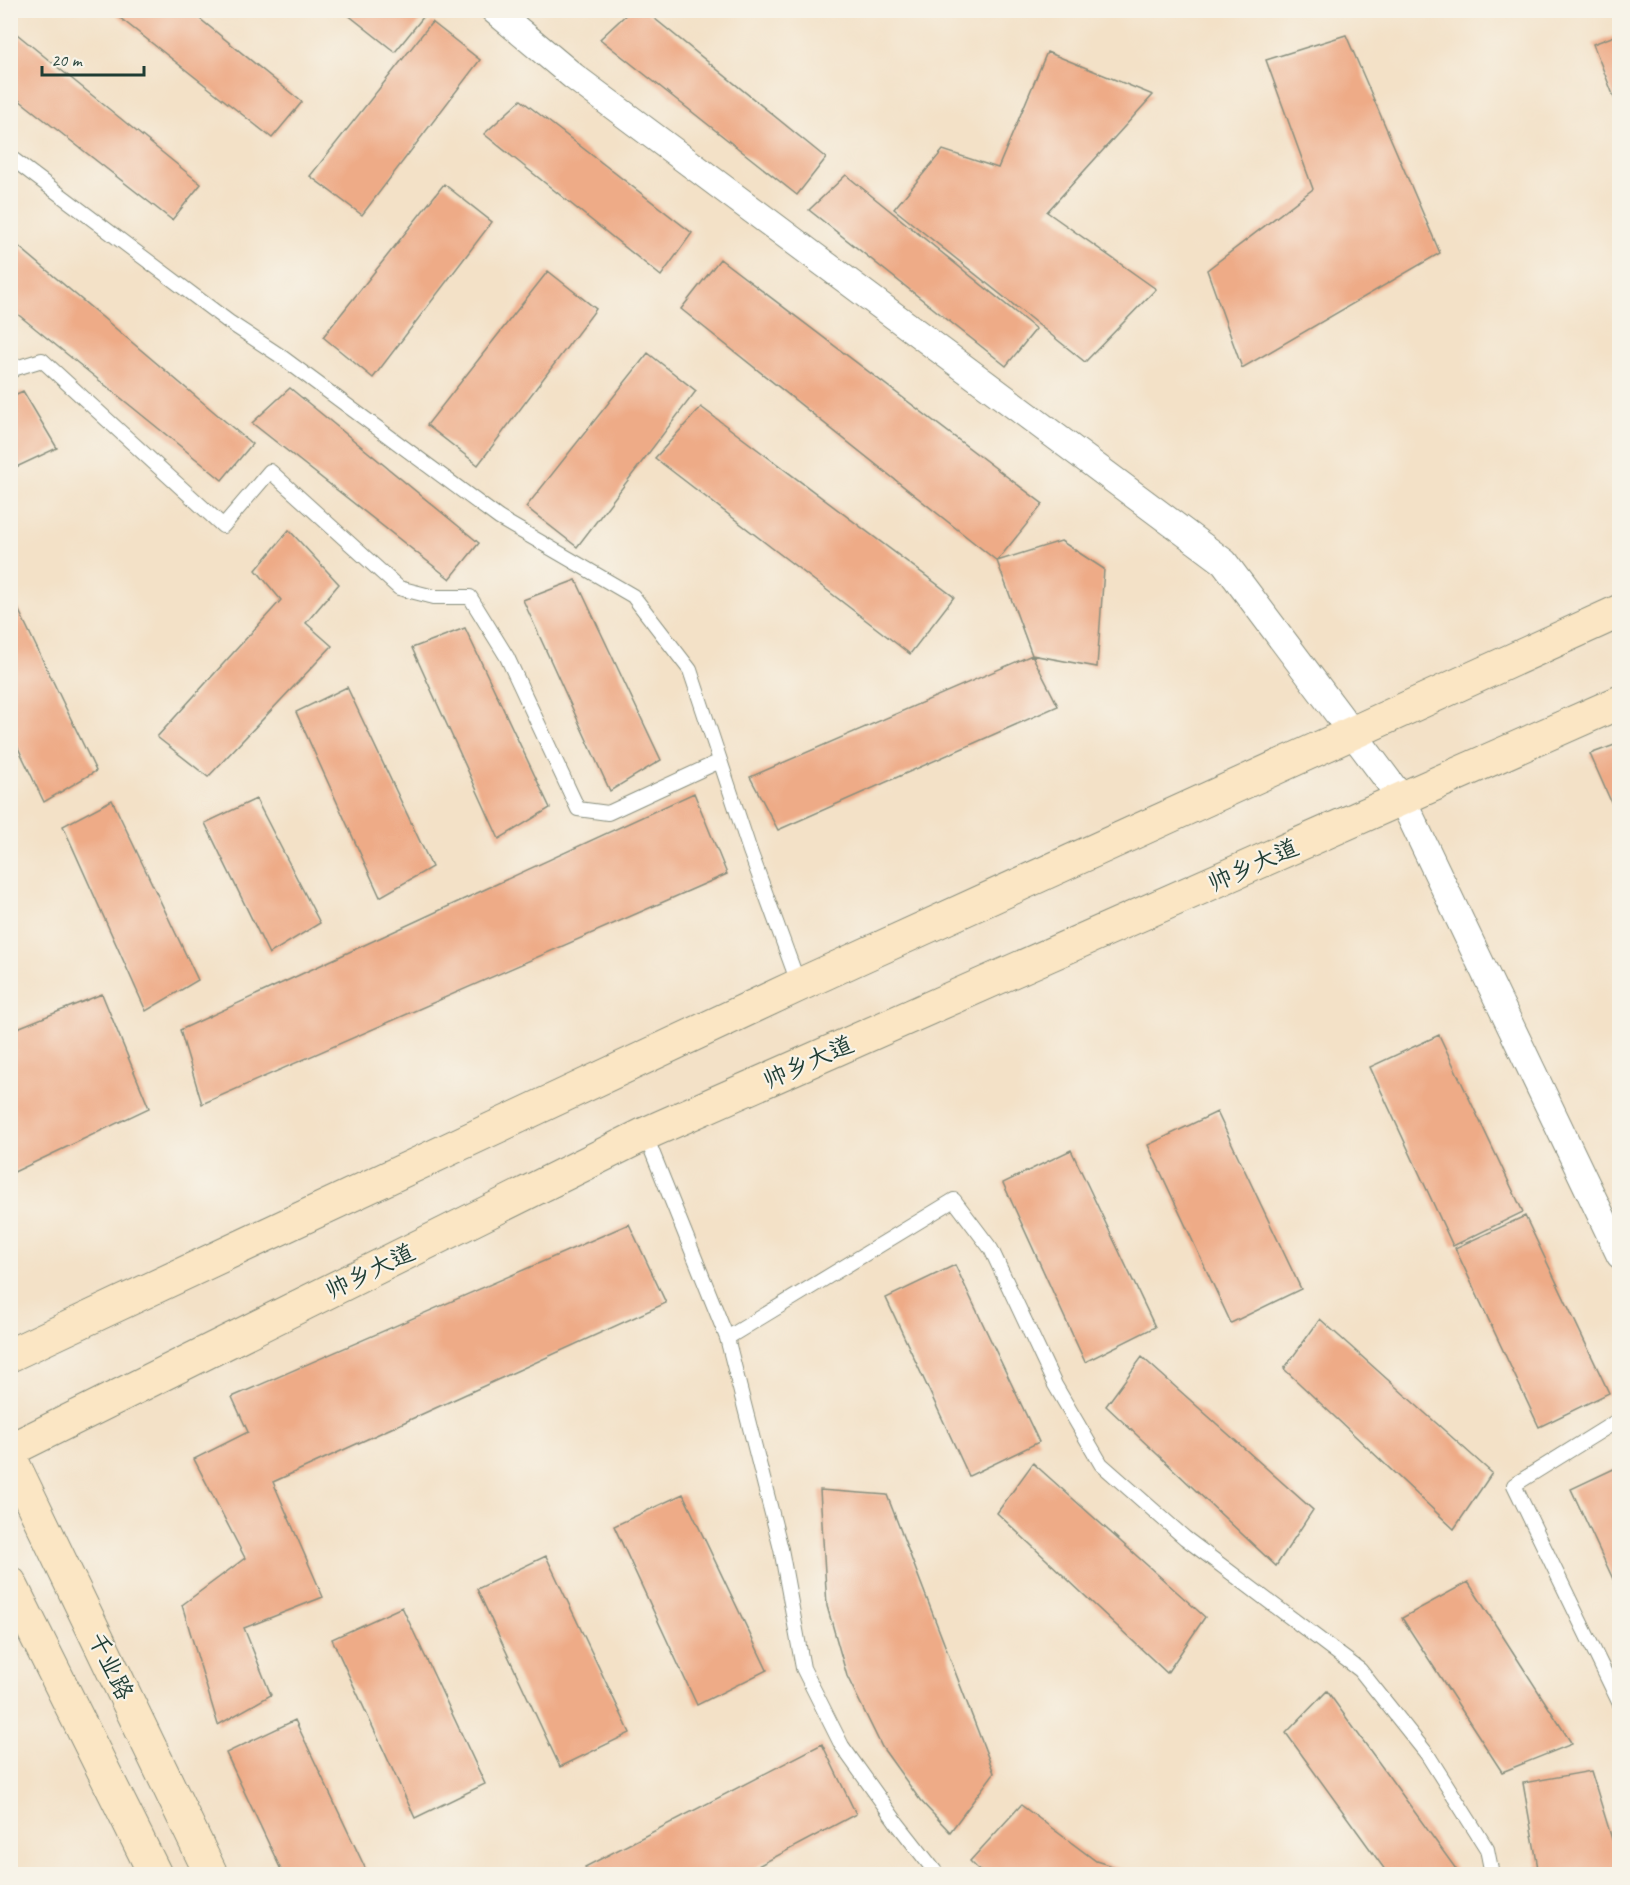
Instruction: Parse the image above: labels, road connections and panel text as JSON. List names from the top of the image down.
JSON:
{
  "streets": {
    "main road": ["帅乡大道", "千业路"]
  },
  "scale_bar": "20 m"
}
